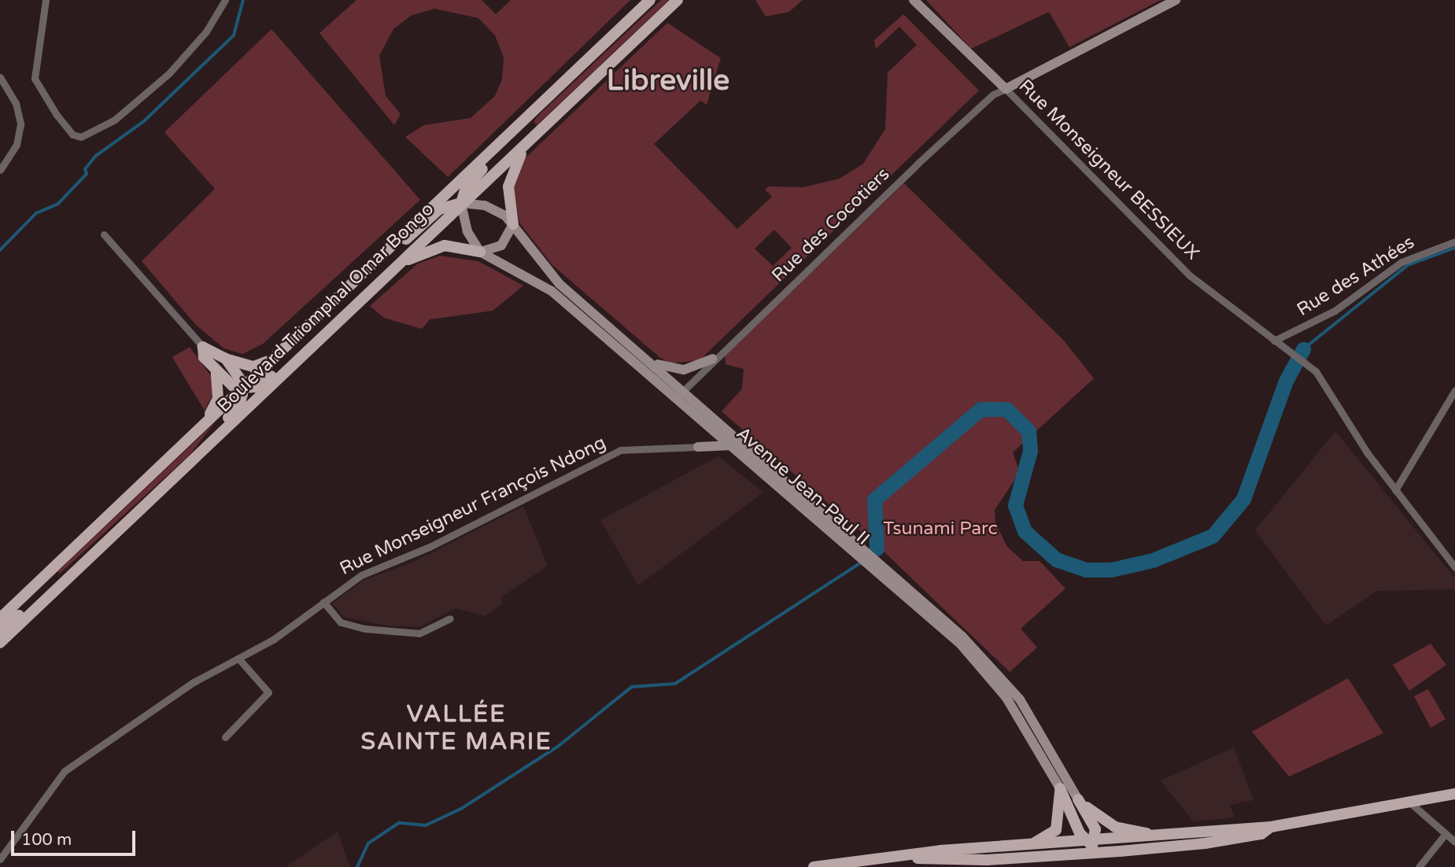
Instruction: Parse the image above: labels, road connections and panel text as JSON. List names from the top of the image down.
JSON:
{
  "streets": {
    "main road": ["Rue Monseigneur BESSIEUX", "Boulevard Triomphal Omar Bongo", "Avenue Jean-Paul II"],
    "street": ["Rue des Cocotiers", "Rue des Athées", "Rue Monseigneur François Ndong"]
  },
  "crossings": [
    ["Rue Monseigneur BESSIEUX", "Rue des Cocotiers"],
    ["Rue Monseigneur BESSIEUX", "Rue des Athées"],
    ["Rue des Cocotiers", "Avenue Jean-Paul II"],
    ["Boulevard Triomphal Omar Bongo", "Avenue Jean-Paul II"]
  ],
  "districts": ["Libreville", "VALLÉE SAINTE MARIE"],
  "parks": ["Tsunami Parc"],
  "scale_bar": "100 m"
}
